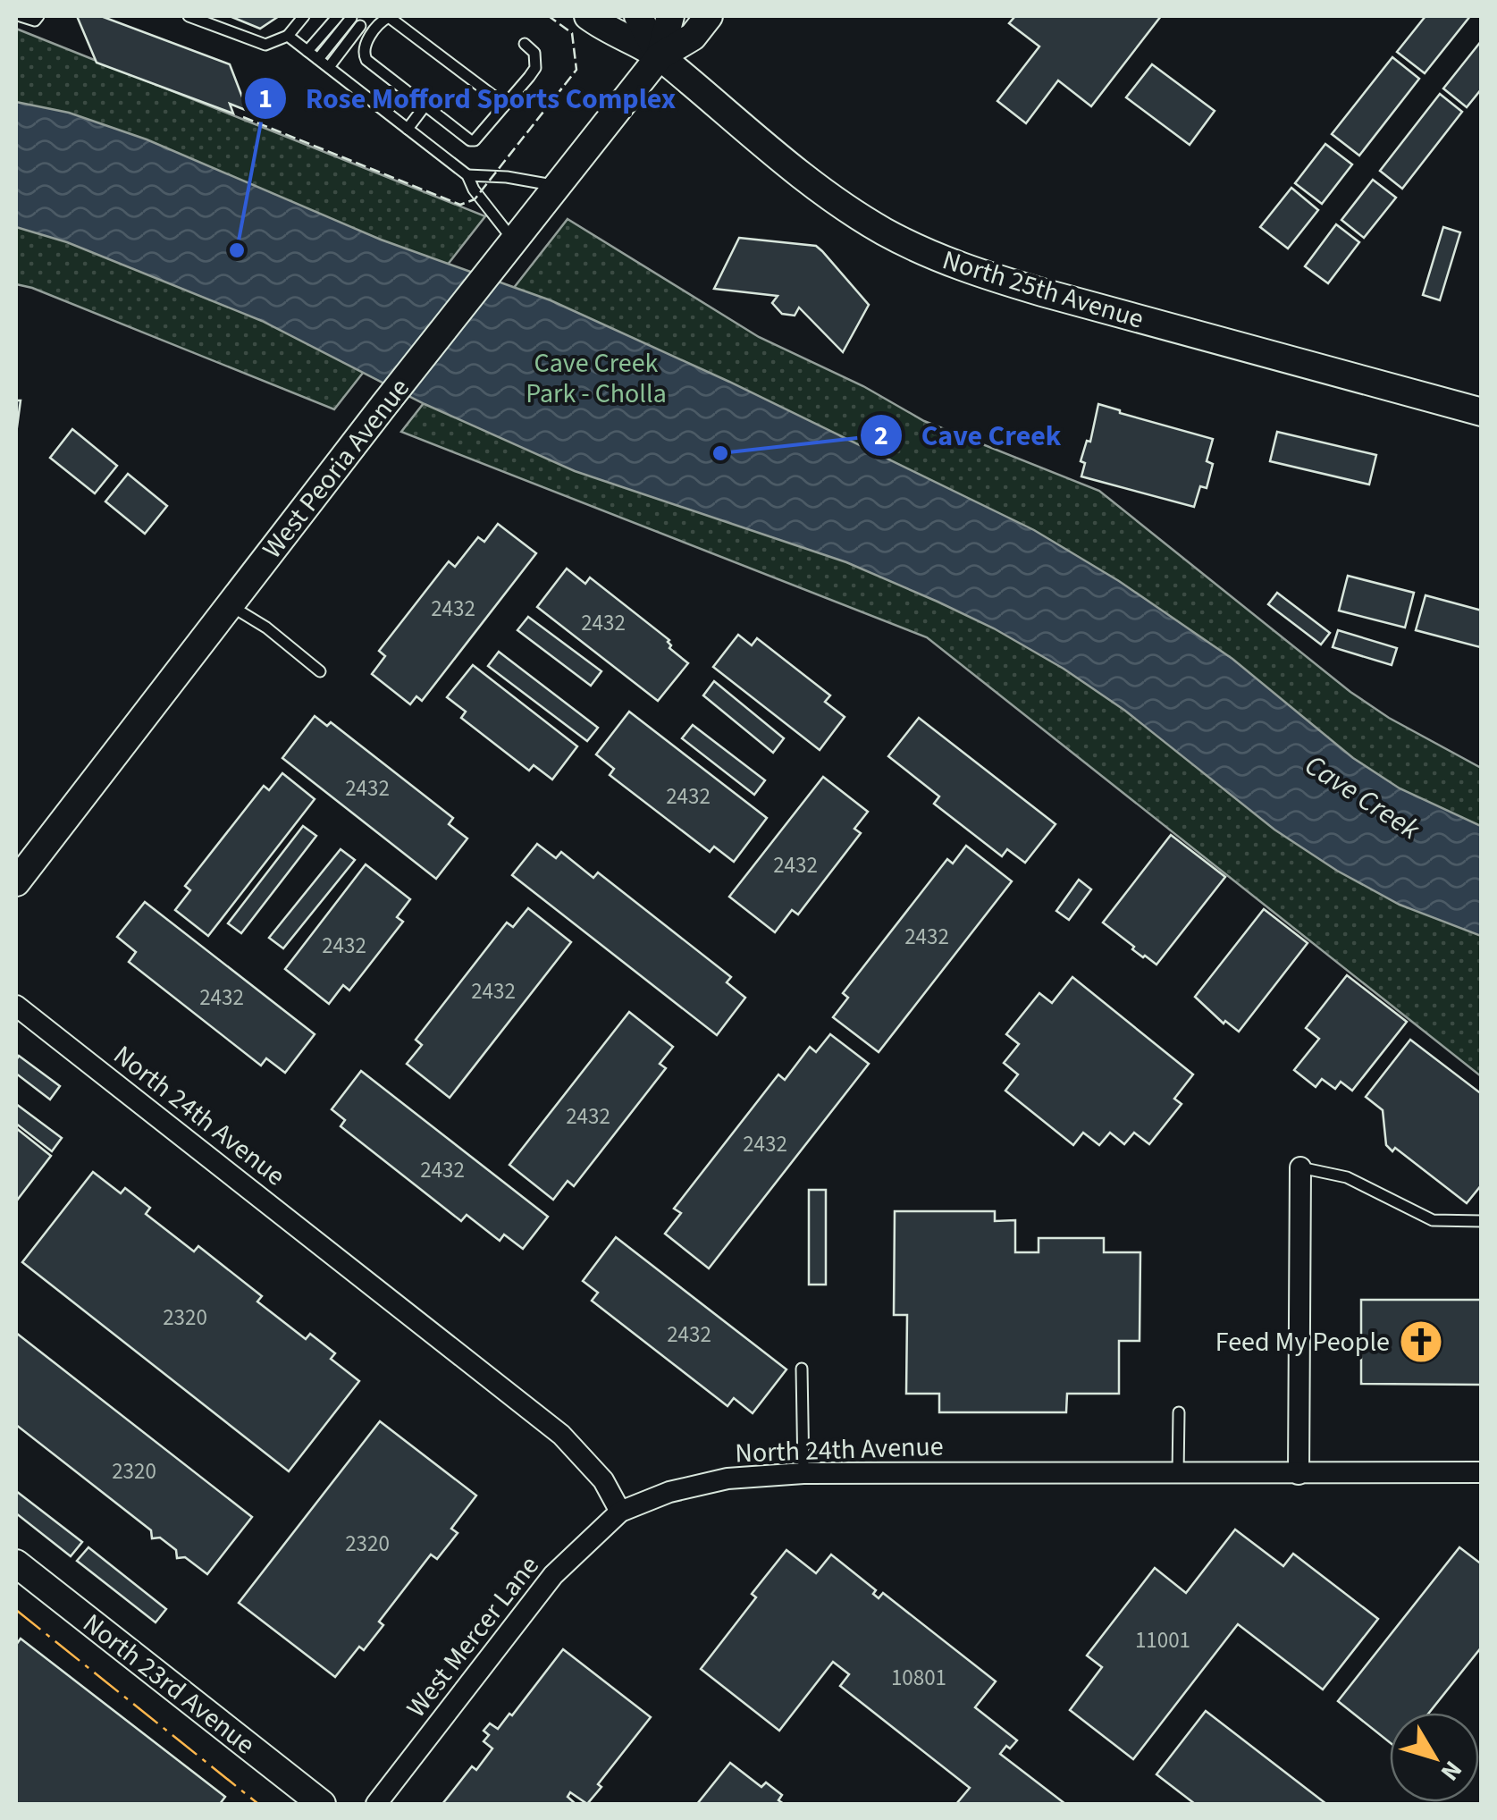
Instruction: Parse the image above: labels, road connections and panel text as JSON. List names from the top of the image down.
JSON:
{
  "streets": {
    "street": [
      "North 25th Avenue",
      "West Peoria Avenue",
      "North 24th Avenue",
      "West Mercer Lane",
      "North 23rd Avenue"
    ]
  },
  "crossings": [
    ["North 25th Avenue", "West Peoria Avenue"],
    ["North 24th Avenue", "West Mercer Lane"]
  ],
  "water": ["Cave Creek"],
  "parks": ["Cave Creek Park - Cholla"],
  "places": {
    "other": ["Rose Mofford Sports Complex", "Cave Creek"],
    "church": ["Feed My People"]
  },
  "house_numbers": [
    "2432",
    "2432",
    "2432",
    "2432",
    "2432",
    "2432",
    "2432",
    "2432",
    "2432",
    "2432",
    "2432",
    "2432",
    "2320",
    "2432",
    "2320",
    "2320",
    "11001",
    "10801"
  ],
  "north": "bottom right"
}
